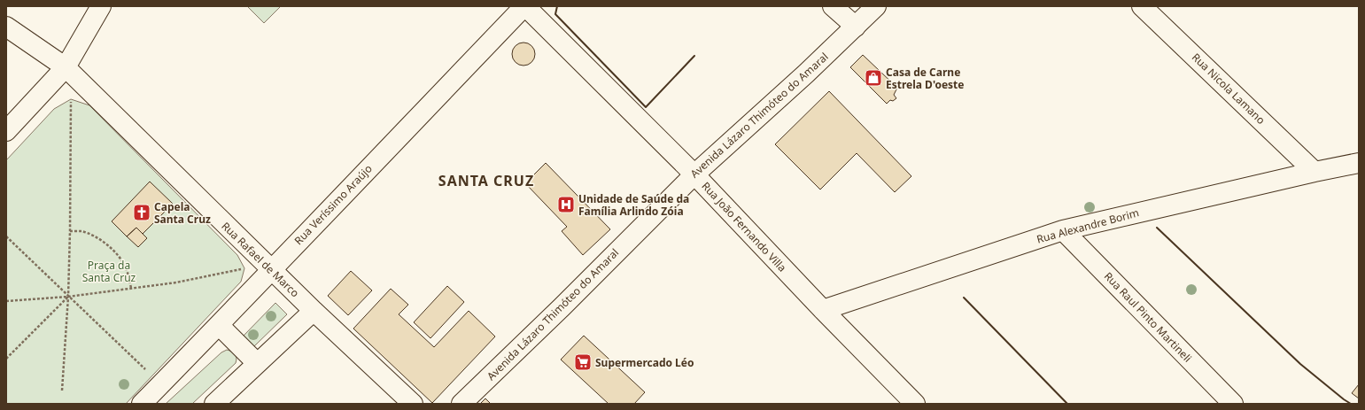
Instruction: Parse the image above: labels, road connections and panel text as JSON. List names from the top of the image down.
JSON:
{
  "streets": {
    "street": [
      "Rua Nicola Lamano",
      "Avenida Lázaro Thimóteo do Amaral",
      "Rua Veríssimo Araújo",
      "Rua Alexandre Borim",
      "Rua João Fernando Villa",
      "Rua Rafael de Marco",
      "Rua Raul Pinto Martineli"
    ]
  },
  "crossings": [
    ["Rua Nicola Lamano", "Rua Alexandre Borim"],
    ["Avenida Lázaro Thimóteo do Amaral", "Rua João Fernando Villa"],
    ["Rua Veríssimo Araújo", "Rua João Fernando Villa"],
    ["Rua Veríssimo Araújo", "Rua Rafael de Marco"],
    ["Rua Alexandre Borim", "Rua João Fernando Villa"],
    ["Rua Alexandre Borim", "Rua Raul Pinto Martineli"]
  ],
  "districts": ["SANTA CRUZ"],
  "parks": ["Praça da Santa Cruz"],
  "places": {
    "shop": ["Casa de Carne Estrela D'oeste"],
    "hospital": ["Unidade de Saúde da Família Arlindo Zóia"],
    "church": ["Capela Santa Cruz"],
    "supermarket": ["Supermercado Léo"]
  }
}
